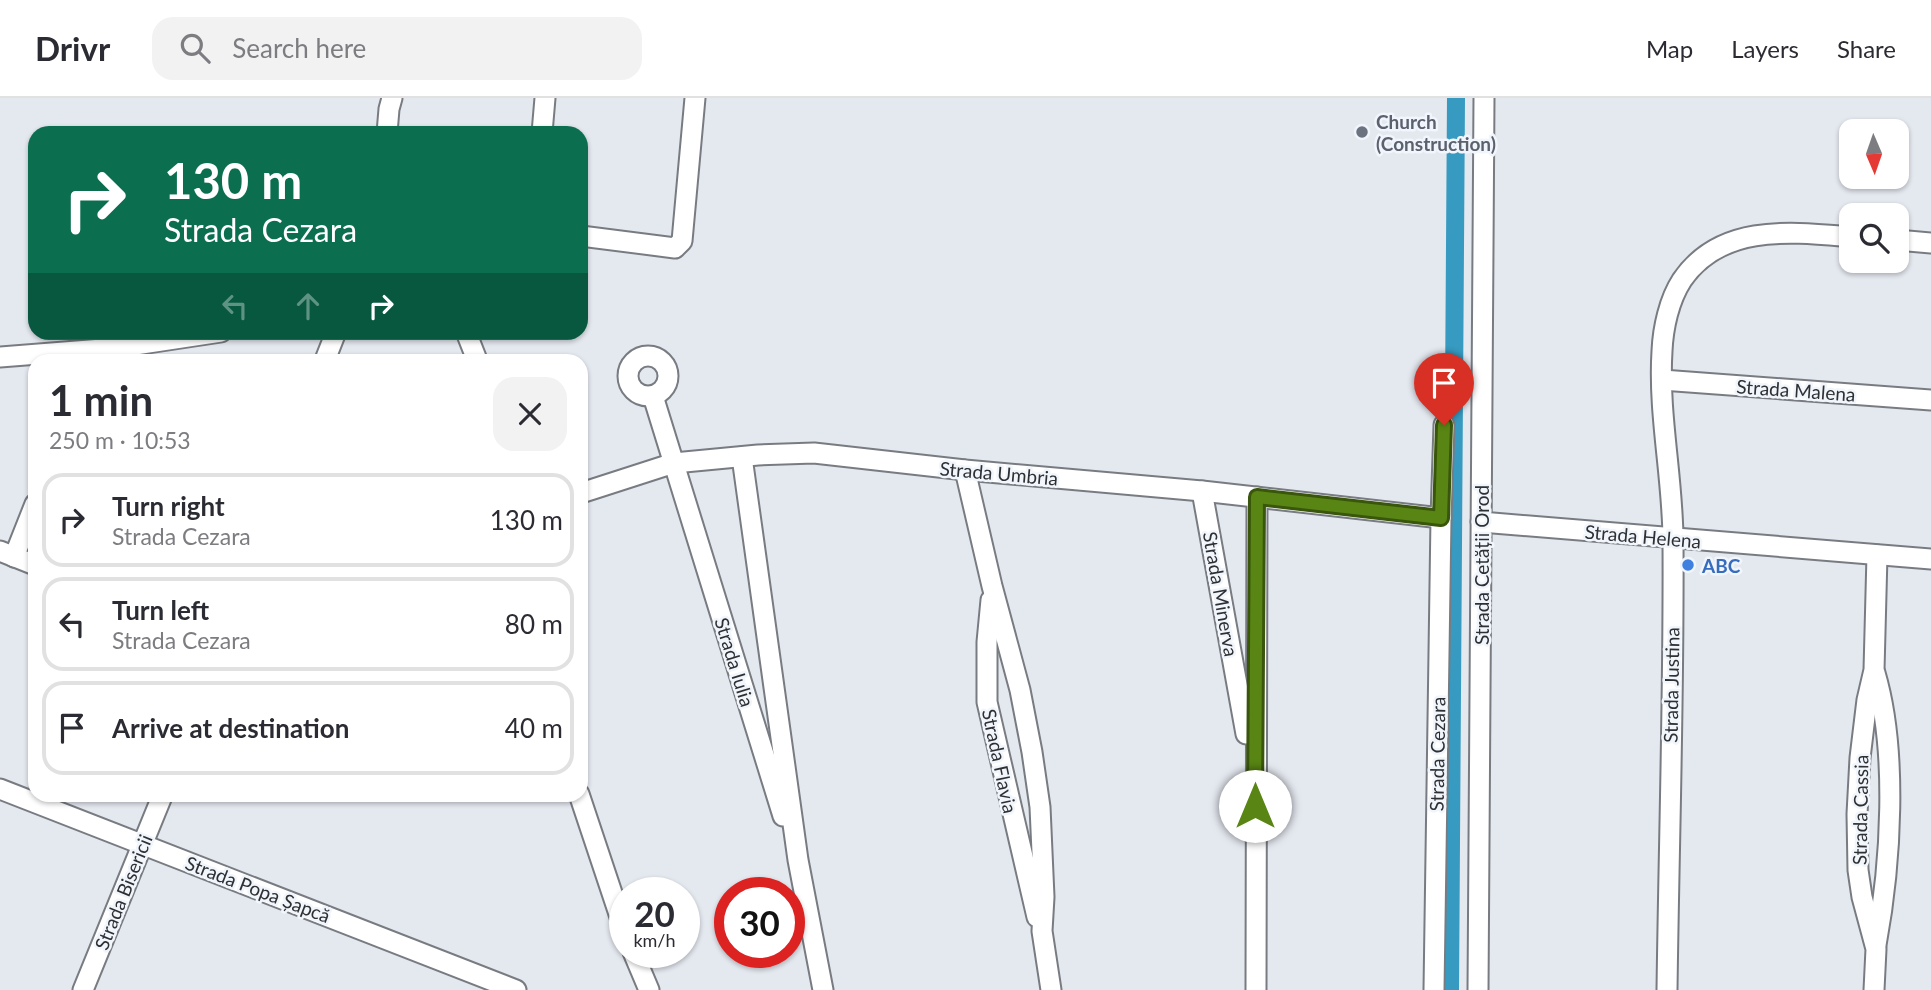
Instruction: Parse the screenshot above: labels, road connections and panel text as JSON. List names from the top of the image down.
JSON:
{
  "streets": {
    "street": [
      "Strada Malena",
      "Strada Umbria",
      "Strada Helena",
      "Strada Cetății Orod",
      "Strada Minerva",
      "Strada Iulia",
      "Strada Justina",
      "Strada Cezara",
      "Strada Flavia",
      "Strada Cassia",
      "Strada Popa Șapcă",
      "Strada Bisericii"
    ]
  },
  "crossings": [
    ["Strada Malena", "Strada Justina"],
    ["Strada Umbria", "Strada Minerva"],
    ["Strada Umbria", "Strada Iulia"],
    ["Strada Umbria", "Strada Flavia"],
    ["Strada Helena", "Strada Cetății Orod"],
    ["Strada Helena", "Strada Justina"],
    ["Strada Helena", "Strada Cassia"],
    ["Strada Popa Șapcă", "Strada Bisericii"]
  ],
  "places": ["Church (Construction)", "ABC"],
  "north": "bottom",
  "page": {
    "header": "Drivr",
    "search": "Search here",
    "nav": ["Map", "Layers", "Share"],
    "turn": ["130 m", "Strada Cezara"],
    "heading": ["1 min", "250 m · 10:53"],
    "list": [
      {
        "name": "Turn right",
        "note": "Strada Cezara",
        "value": "130 m"
      },
      {
        "name": "Turn left",
        "note": "Strada Cezara",
        "value": "80 m"
      },
      {
        "name": "Arrive at destination",
        "value": "40 m"
      }
    ],
    "speed": "20 km/h",
    "limit": "30"
  }
}
